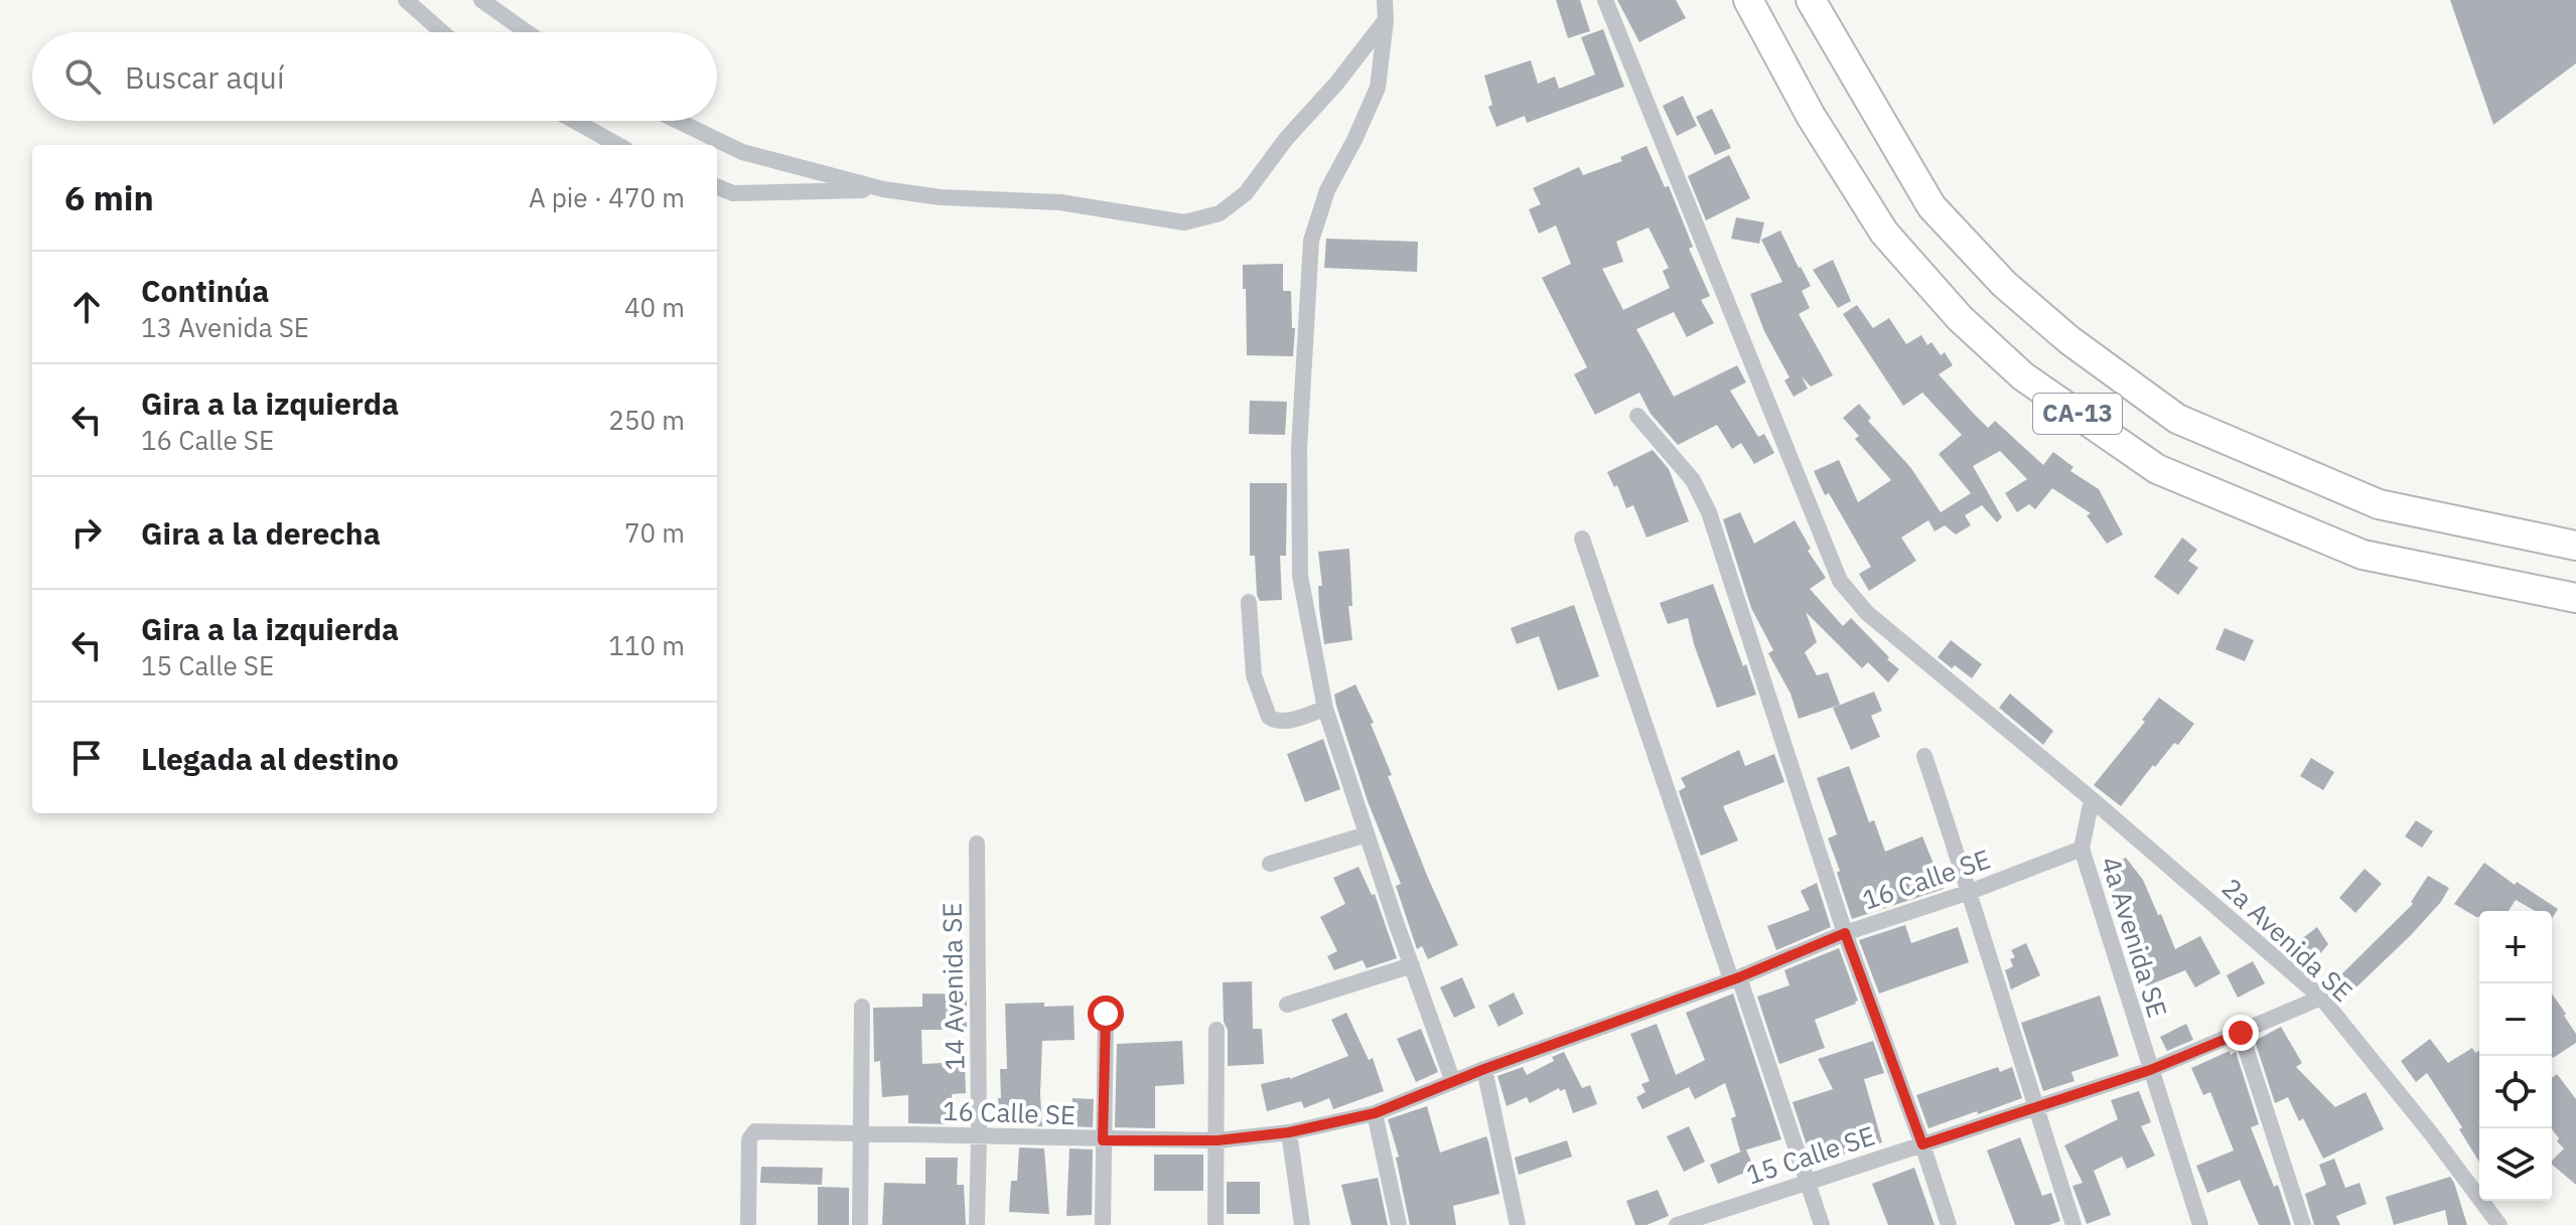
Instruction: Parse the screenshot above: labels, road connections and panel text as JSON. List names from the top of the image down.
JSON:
{
  "streets": {
    "highway": ["CA-13"],
    "street": [
      "16 Calle SE",
      "4a Avenida SE",
      "2a Avenida SE",
      "14 Avenida SE",
      "15 Calle SE"
    ]
  },
  "crossings": [
    ["16 Calle SE", "4a Avenida SE"],
    ["16 Calle SE", "14 Avenida SE"],
    ["4a Avenida SE", "2a Avenida SE"],
    ["4a Avenida SE", "15 Calle SE"],
    ["2a Avenida SE", "15 Calle SE"]
  ],
  "page": {
    "search": "Buscar aquí",
    "heading": ["6 min", "A pie · 470 m"],
    "list": [
      ["Continúa", "13 Avenida SE", "40 m"],
      ["Gira a la izquierda", "16 Calle SE", "250 m"],
      ["Gira a la derecha", "70 m"],
      ["Gira a la izquierda", "15 Calle SE", "110 m"],
      "Llegada al destino"
    ],
    "map_buttons": ["+", "−"]
  }
}
